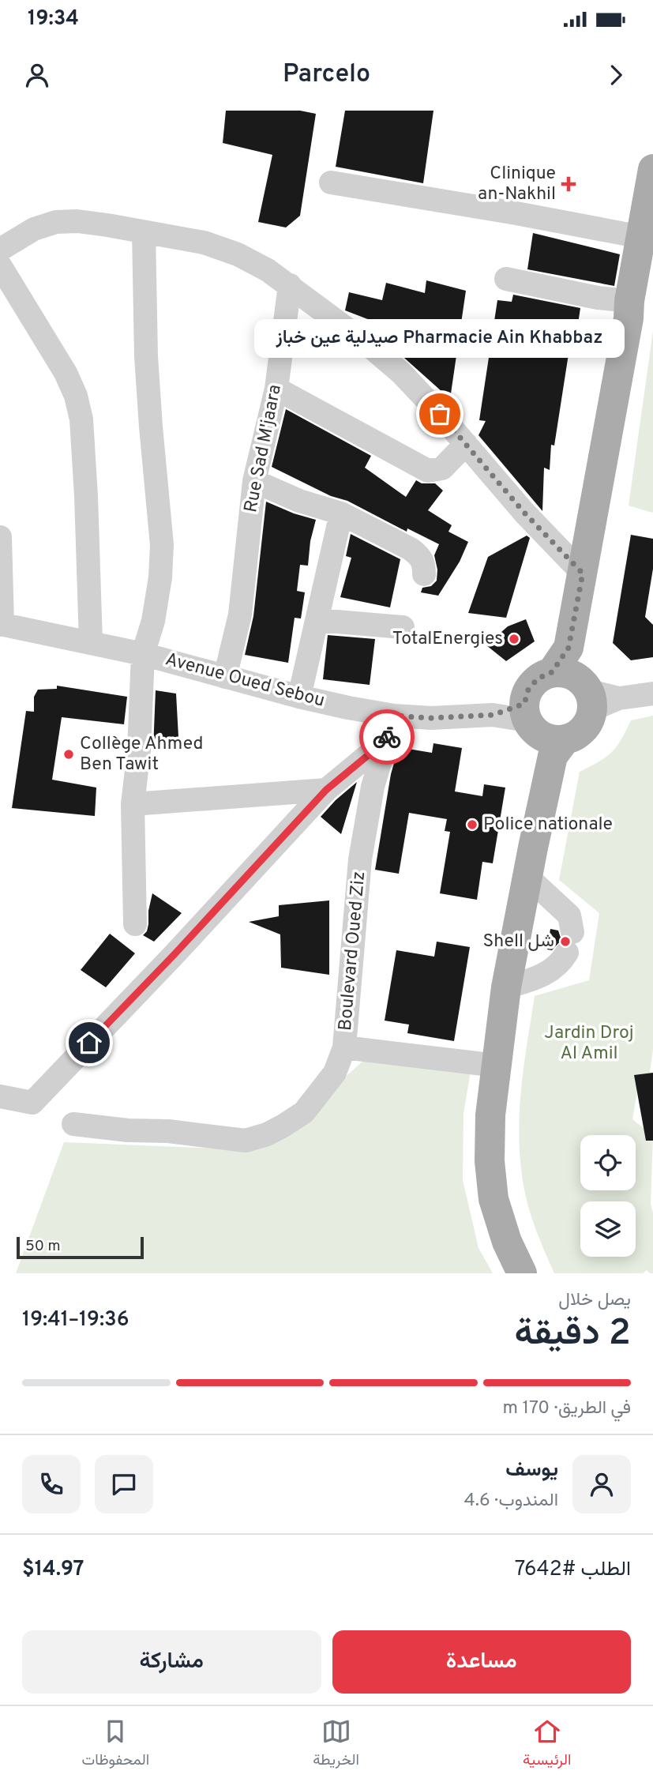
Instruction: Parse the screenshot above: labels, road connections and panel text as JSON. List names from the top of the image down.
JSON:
{
  "streets": {
    "street": ["Rue Sad M'jaara", "Avenue Oued Sebou", "Boulevard Oued Ziz"]
  },
  "crossings": [
    ["Rue Sad M'jaara", "Avenue Oued Sebou"],
    ["Avenue Oued Sebou", "Boulevard Oued Ziz"]
  ],
  "parks": ["Jardin Droj Al Amil"],
  "places": {
    "health": ["Clinique an-Nakhil"],
    "other": [
      "Pharmacie Ain Khabbaz صيدلية عين خباز",
      "TotalEnergies",
      "Collège Ahmed Ben Tawit",
      "Police nationale",
      "Shell شل"
    ]
  },
  "scale_bar": "50 m",
  "page": {
    "status": "19:34",
    "header": "Parcelo",
    "bubble": "Pharmacie Ain Khabbaz صيدلية عين خباز",
    "scale": "50 m",
    "heading": ["2 دقيقة", "يصل خلال", "19:36–19:41"],
    "panel": [
      "يوسف",
      "المندوب · 4.6",
      "الطلب #7642",
      "$14.97"
    ],
    "bar": "في الطريق · 170 m",
    "buttons": ["مساعدة", "مشاركة"],
    "tabs": ["الرئيسية", "الخريطة", "المحفوظات"]
  }
}
